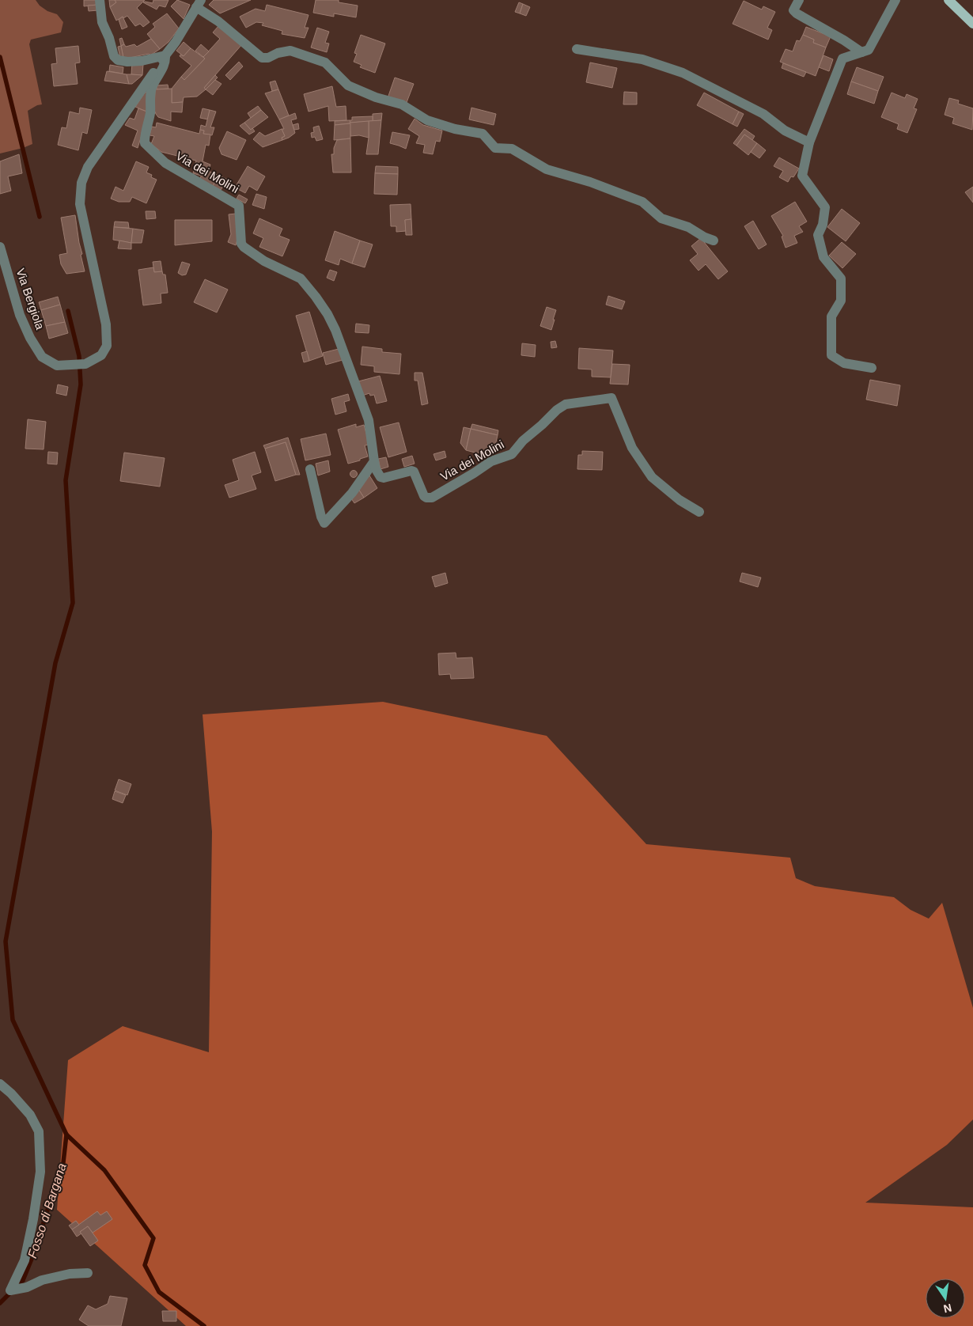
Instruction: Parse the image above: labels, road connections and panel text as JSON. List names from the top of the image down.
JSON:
{
  "streets": {
    "street": ["Via dei Molini", "Via Bergiola"]
  },
  "crossings": [
    ["Via dei Molini", "Via Bergiola"]
  ],
  "water": ["Fosso di Bargana"],
  "north": "bottom"
}
